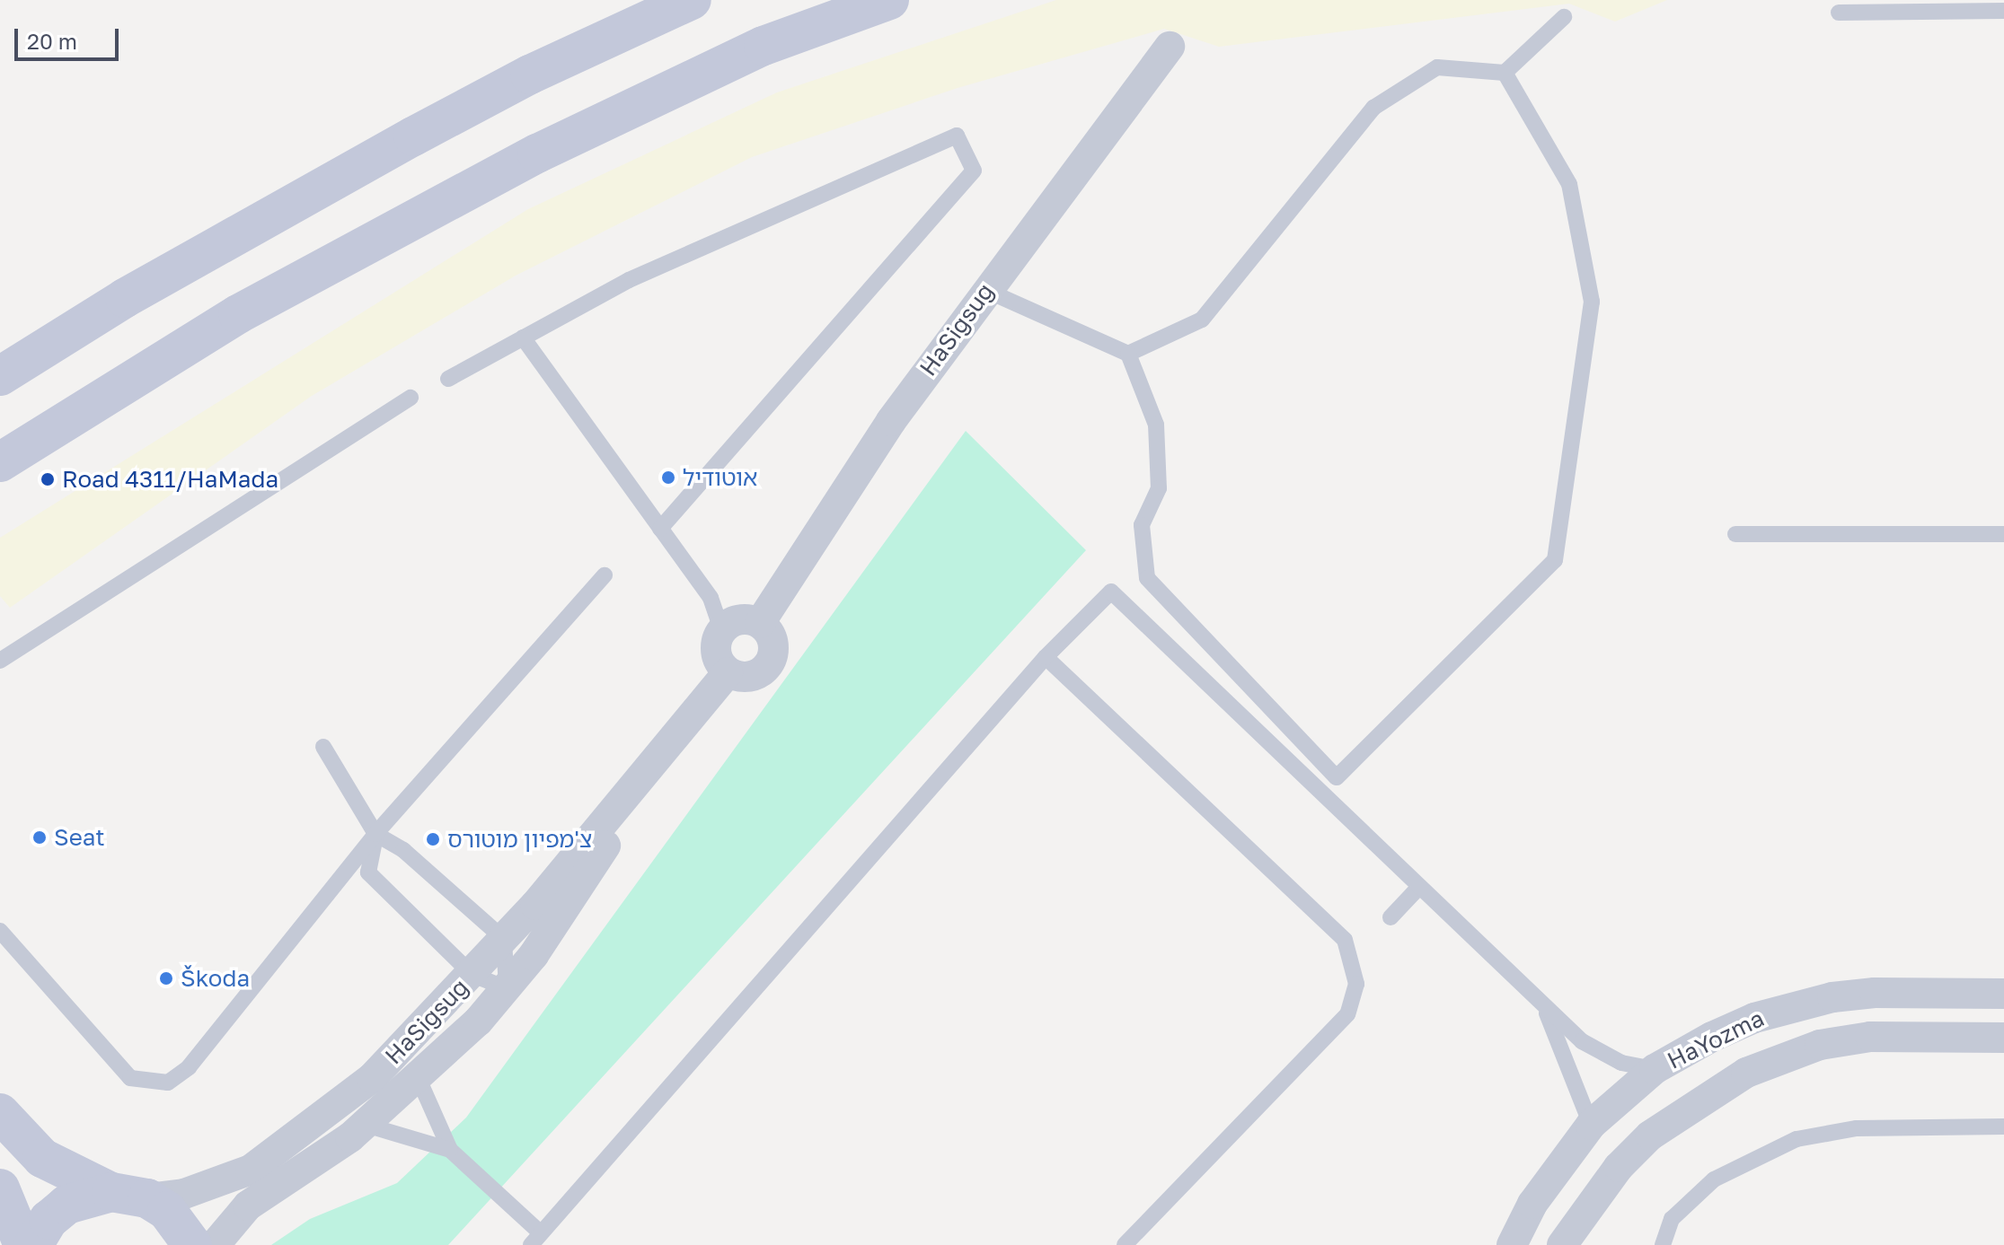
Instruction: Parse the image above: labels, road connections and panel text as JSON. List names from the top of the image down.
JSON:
{
  "streets": {
    "street": ["HaSigsug", "HaYozma"]
  },
  "places": [
    "אוטודיל",
    "Road 4311/HaMada",
    "Seat",
    "צ'מפיון מוטורס",
    "Škoda"
  ],
  "scale_bar": "20 m"
}
